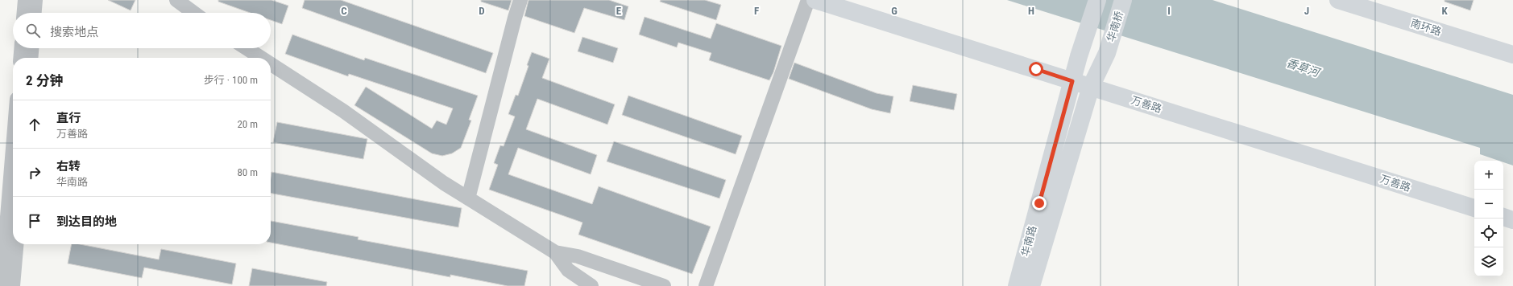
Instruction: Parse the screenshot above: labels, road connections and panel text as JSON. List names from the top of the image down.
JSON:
{
  "streets": {
    "main road": [
      "华南桥",
      "南环路",
      "万善路",
      "华南路"
    ]
  },
  "crossings": [
    ["华南桥", "华南路"],
    ["万善路", "华南路"]
  ],
  "water": ["香草河"],
  "page": {
    "search": "搜索地点",
    "heading": ["2 分钟", "步行 · 100 m"],
    "list": [
      ["直行", "万善路", "20 m"],
      ["右转", "华南路", "80 m"],
      "到达目的地"
    ],
    "map_buttons": ["+", "−"]
  },
  "grid": {
    "columns": [
      "C",
      "D",
      "E",
      "F",
      "G",
      "H",
      "I",
      "J",
      "K"
    ]
  }
}
